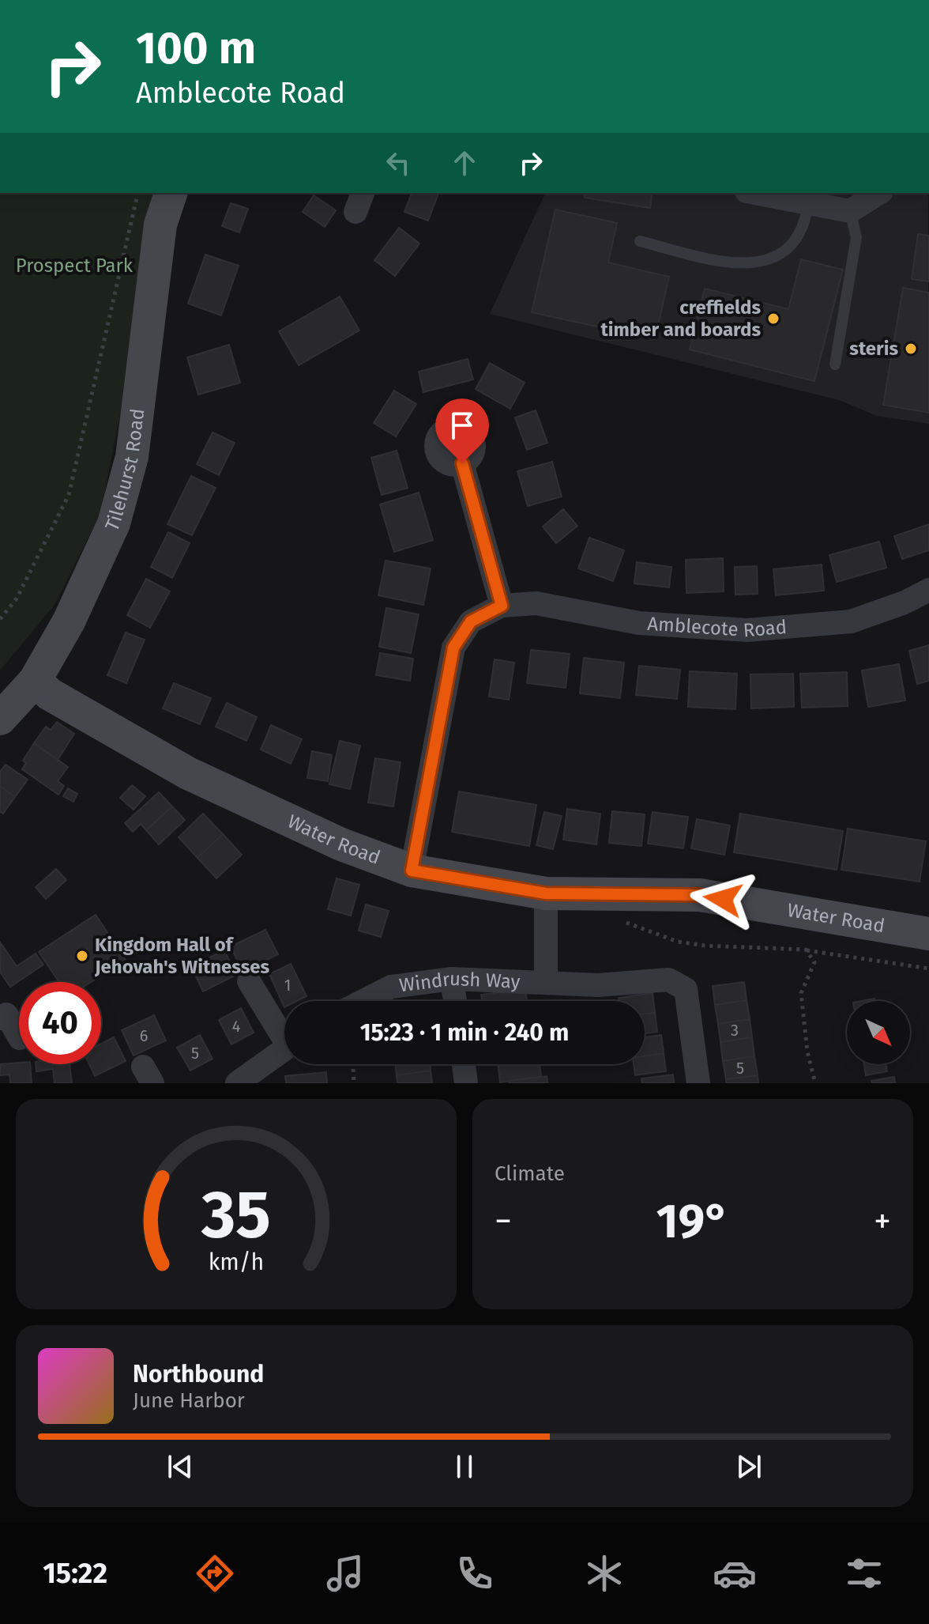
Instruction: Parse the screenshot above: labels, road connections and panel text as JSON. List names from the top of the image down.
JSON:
{
  "streets": {
    "street": [
      "Tilehurst Road",
      "Amblecote Road",
      "Water Road",
      "Windrush Way"
    ]
  },
  "crossings": [
    ["Tilehurst Road", "Water Road"],
    ["Amblecote Road", "Water Road"],
    ["Water Road", "Windrush Way"]
  ],
  "parks": ["Prospect Park"],
  "places": ["creffields timber and boards", "steris", "Kingdom Hall of Jehovah's Witnesses"],
  "house_numbers": [
    "1",
    "4",
    "3",
    "6",
    "5",
    "5"
  ],
  "north": "bottom right",
  "page": {
    "turn": ["100 m", "Amblecote Road"],
    "limit": "40",
    "trip": "15:23 · 1 min · 240 m",
    "tile": "Climate",
    "heat": ["−", "19°", "+"],
    "song": ["Northbound", "June Harbor"],
    "tabs": "15:22",
    "gauge": ["35", "km/h"]
  }
}
